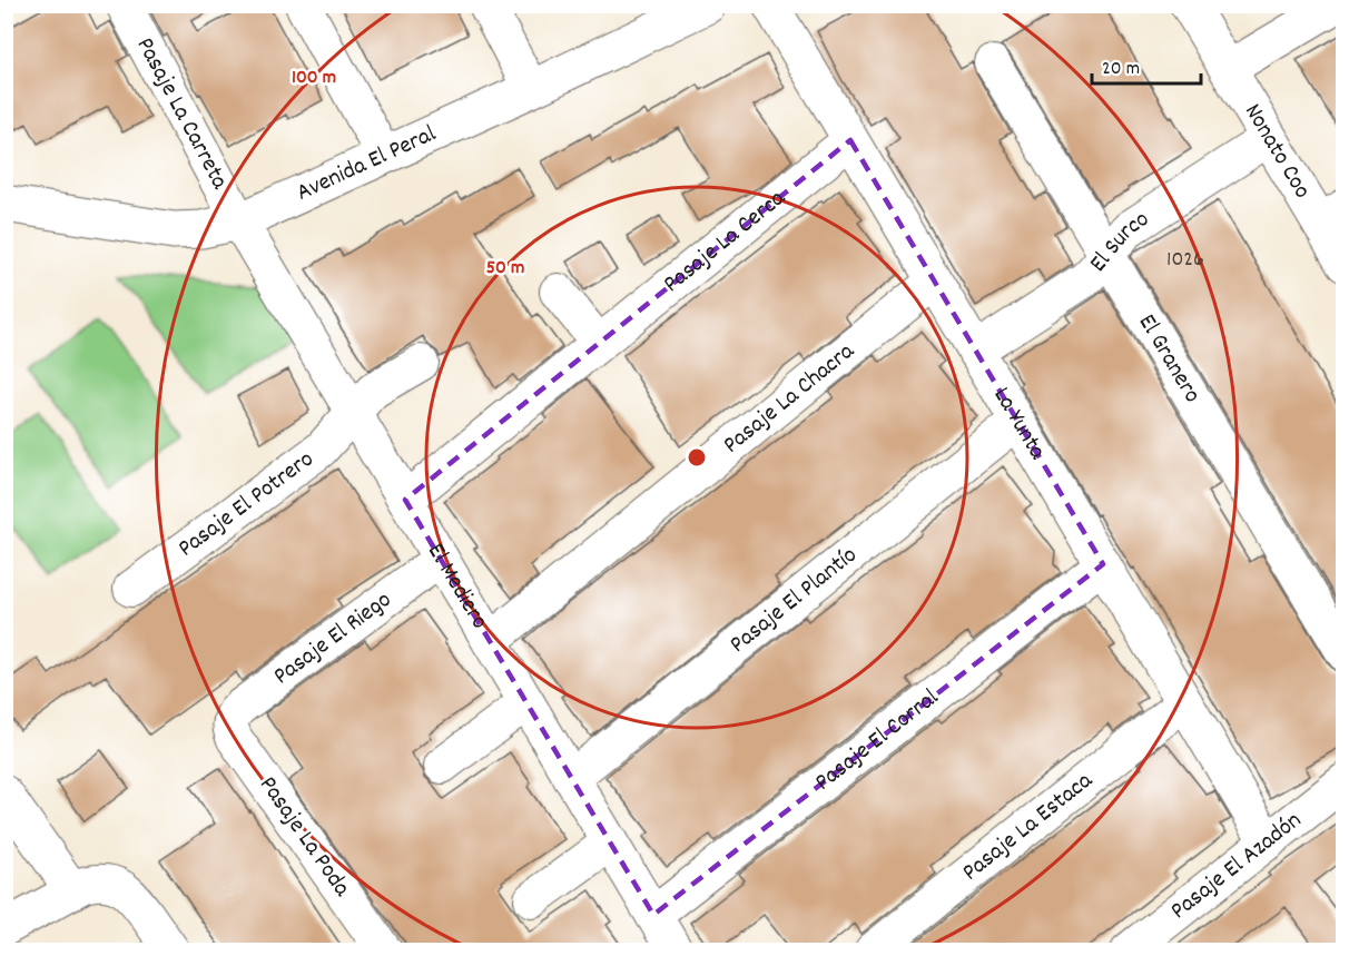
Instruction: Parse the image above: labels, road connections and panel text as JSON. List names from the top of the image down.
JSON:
{
  "streets": {
    "street": [
      "Pasaje La Carreta",
      "Nonato Coo",
      "Avenida El Peral",
      "Pasaje La Cerca",
      "El Surco",
      "El Granero",
      "Pasaje La Chacra",
      "La Yunta",
      "Pasaje El Potrero",
      "El Mediero",
      "Pasaje El Plantío",
      "Pasaje El Riego",
      "Pasaje El Corral",
      "Pasaje La Estaca",
      "Pasaje La Poda",
      "Pasaje El Azadón"
    ]
  },
  "crossings": [
    ["Pasaje La Carreta", "Avenida El Peral"],
    ["Pasaje La Carreta", "El Mediero"],
    ["Nonato Coo", "El Surco"],
    ["Avenida El Peral", "El Mediero"],
    ["Pasaje La Cerca", "La Yunta"],
    ["Pasaje La Cerca", "El Mediero"],
    ["El Surco", "El Granero"],
    ["El Surco", "La Yunta"],
    ["Pasaje La Chacra", "La Yunta"],
    ["Pasaje La Chacra", "El Mediero"],
    ["La Yunta", "Pasaje El Plantío"],
    ["La Yunta", "Pasaje El Corral"],
    ["La Yunta", "Pasaje La Estaca"],
    ["La Yunta", "Pasaje El Azadón"],
    ["Pasaje El Potrero", "El Mediero"],
    ["El Mediero", "Pasaje El Plantío"],
    ["El Mediero", "Pasaje El Riego"],
    ["El Mediero", "Pasaje El Corral"],
    ["Pasaje El Riego", "Pasaje La Poda"]
  ],
  "house_numbers": ["1026"],
  "scale_bar": "20 m",
  "rings": ["100 m", "50 m"]
}
